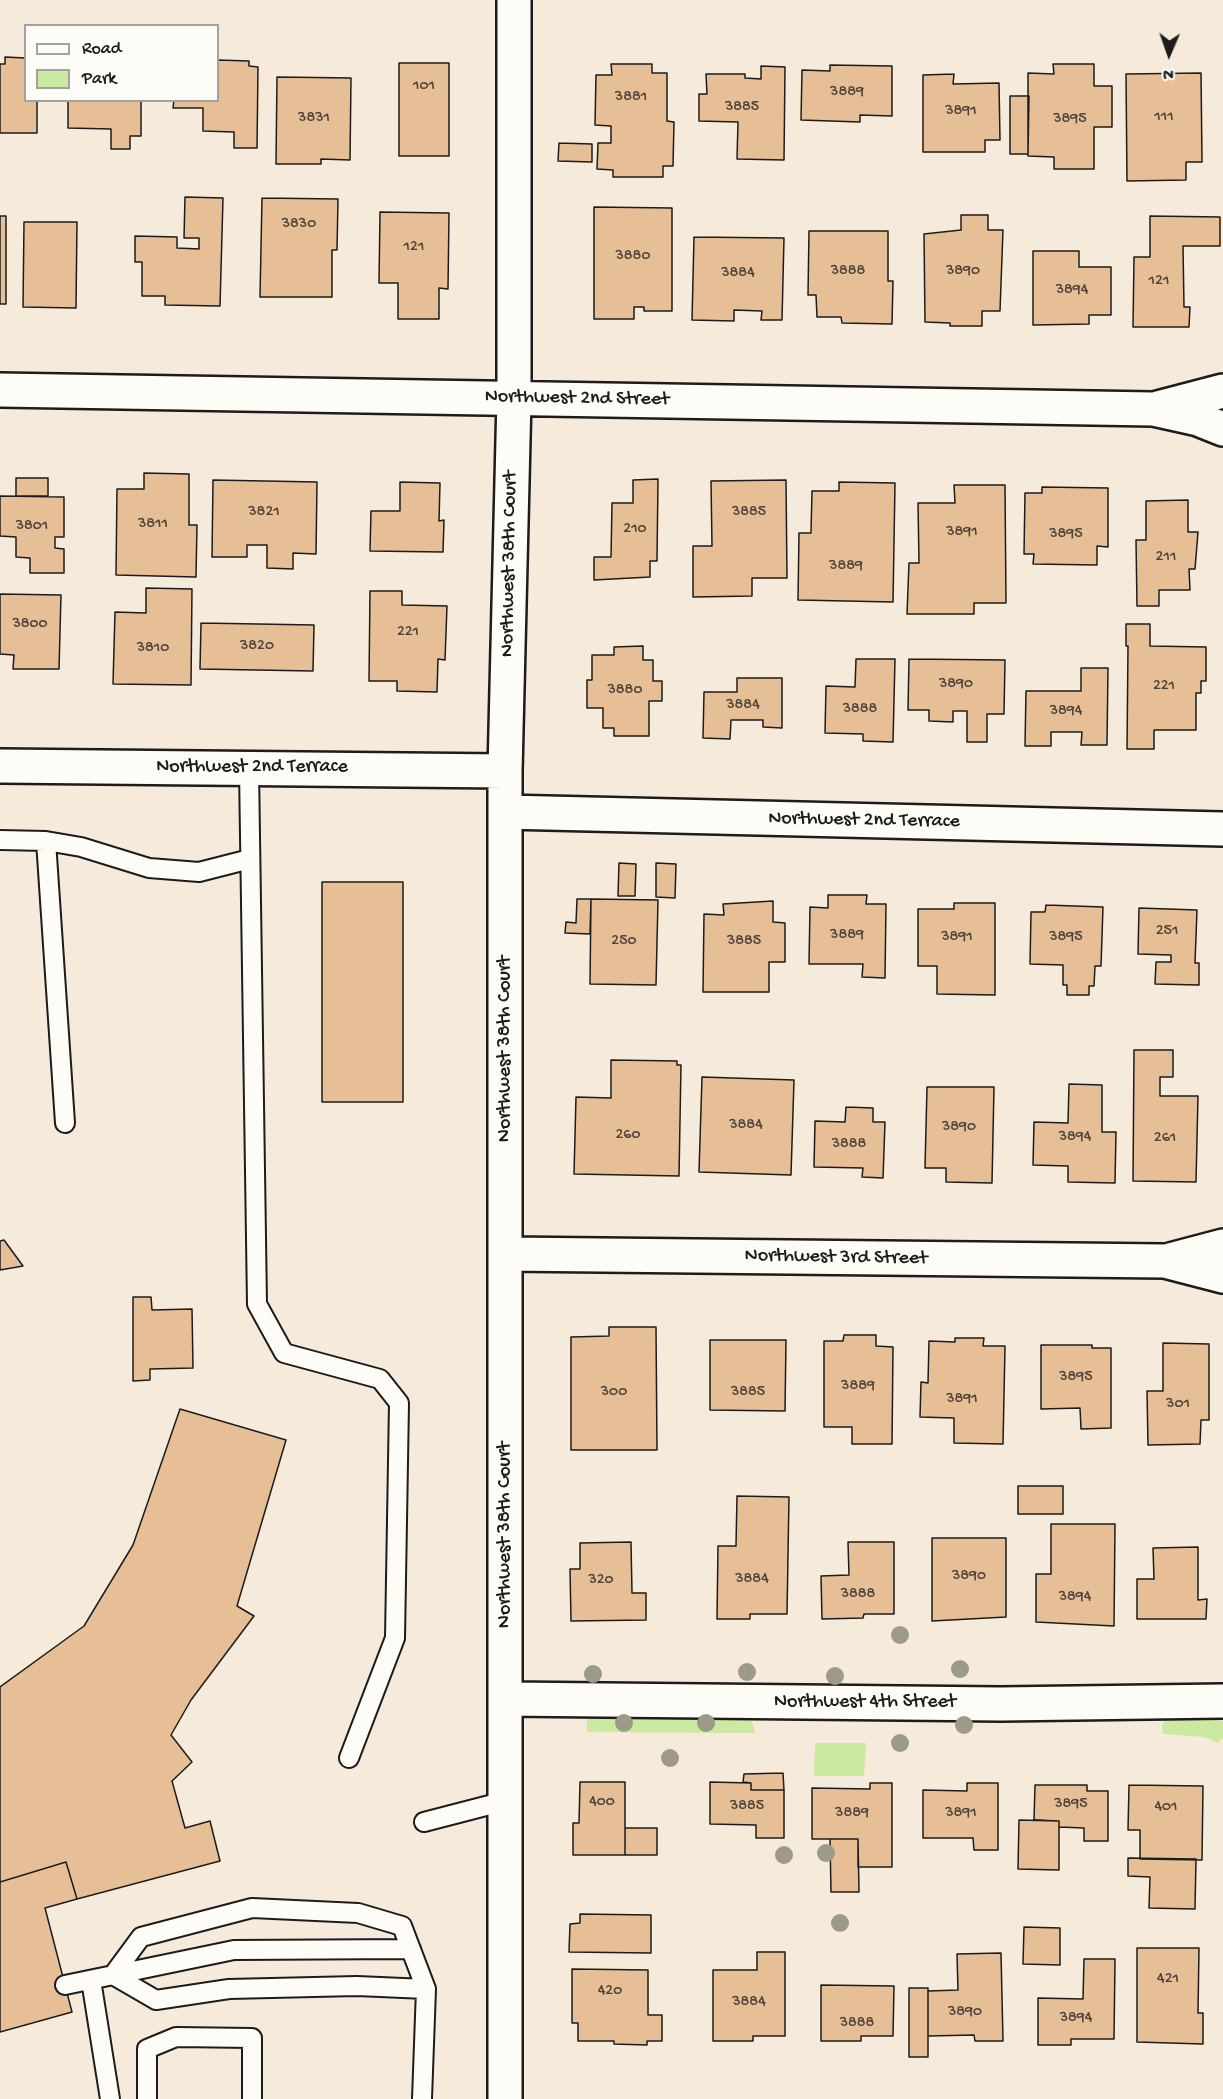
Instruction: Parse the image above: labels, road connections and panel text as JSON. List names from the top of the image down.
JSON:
{
  "streets": {
    "street": [
      "Northwest 2nd Street",
      "Northwest 38th Court",
      "Northwest 2nd Terrace",
      "Northwest 3rd Street",
      "Northwest 4th Street"
    ]
  },
  "crossings": [
    ["Northwest 2nd Street", "Northwest 38th Court"],
    ["Northwest 38th Court", "Northwest 2nd Terrace"],
    ["Northwest 38th Court", "Northwest 3rd Street"],
    ["Northwest 38th Court", "Northwest 4th Street"]
  ],
  "house_numbers": [
    "101",
    "3889",
    "3881",
    "3885",
    "3891",
    "111",
    "3831",
    "3895",
    "3830",
    "121",
    "3880",
    "3888",
    "3890",
    "3884",
    "121",
    "3894",
    "3821",
    "3885",
    "3811",
    "3801",
    "210",
    "3891",
    "3895",
    "211",
    "3889",
    "3800",
    "221",
    "3820",
    "3810",
    "3890",
    "221",
    "3880",
    "3884",
    "3888",
    "3894",
    "251",
    "3889",
    "3891",
    "3895",
    "250",
    "3885",
    "3884",
    "3890",
    "260",
    "3894",
    "261",
    "3888",
    "3895",
    "3889",
    "300",
    "3885",
    "3891",
    "301",
    "3890",
    "3884",
    "320",
    "3888",
    "3894",
    "400",
    "3895",
    "3885",
    "401",
    "3889",
    "3891",
    "421",
    "420",
    "3884",
    "3890",
    "3894",
    "3888"
  ],
  "legend": ["Road", "Park"],
  "north": "bottom"
}
